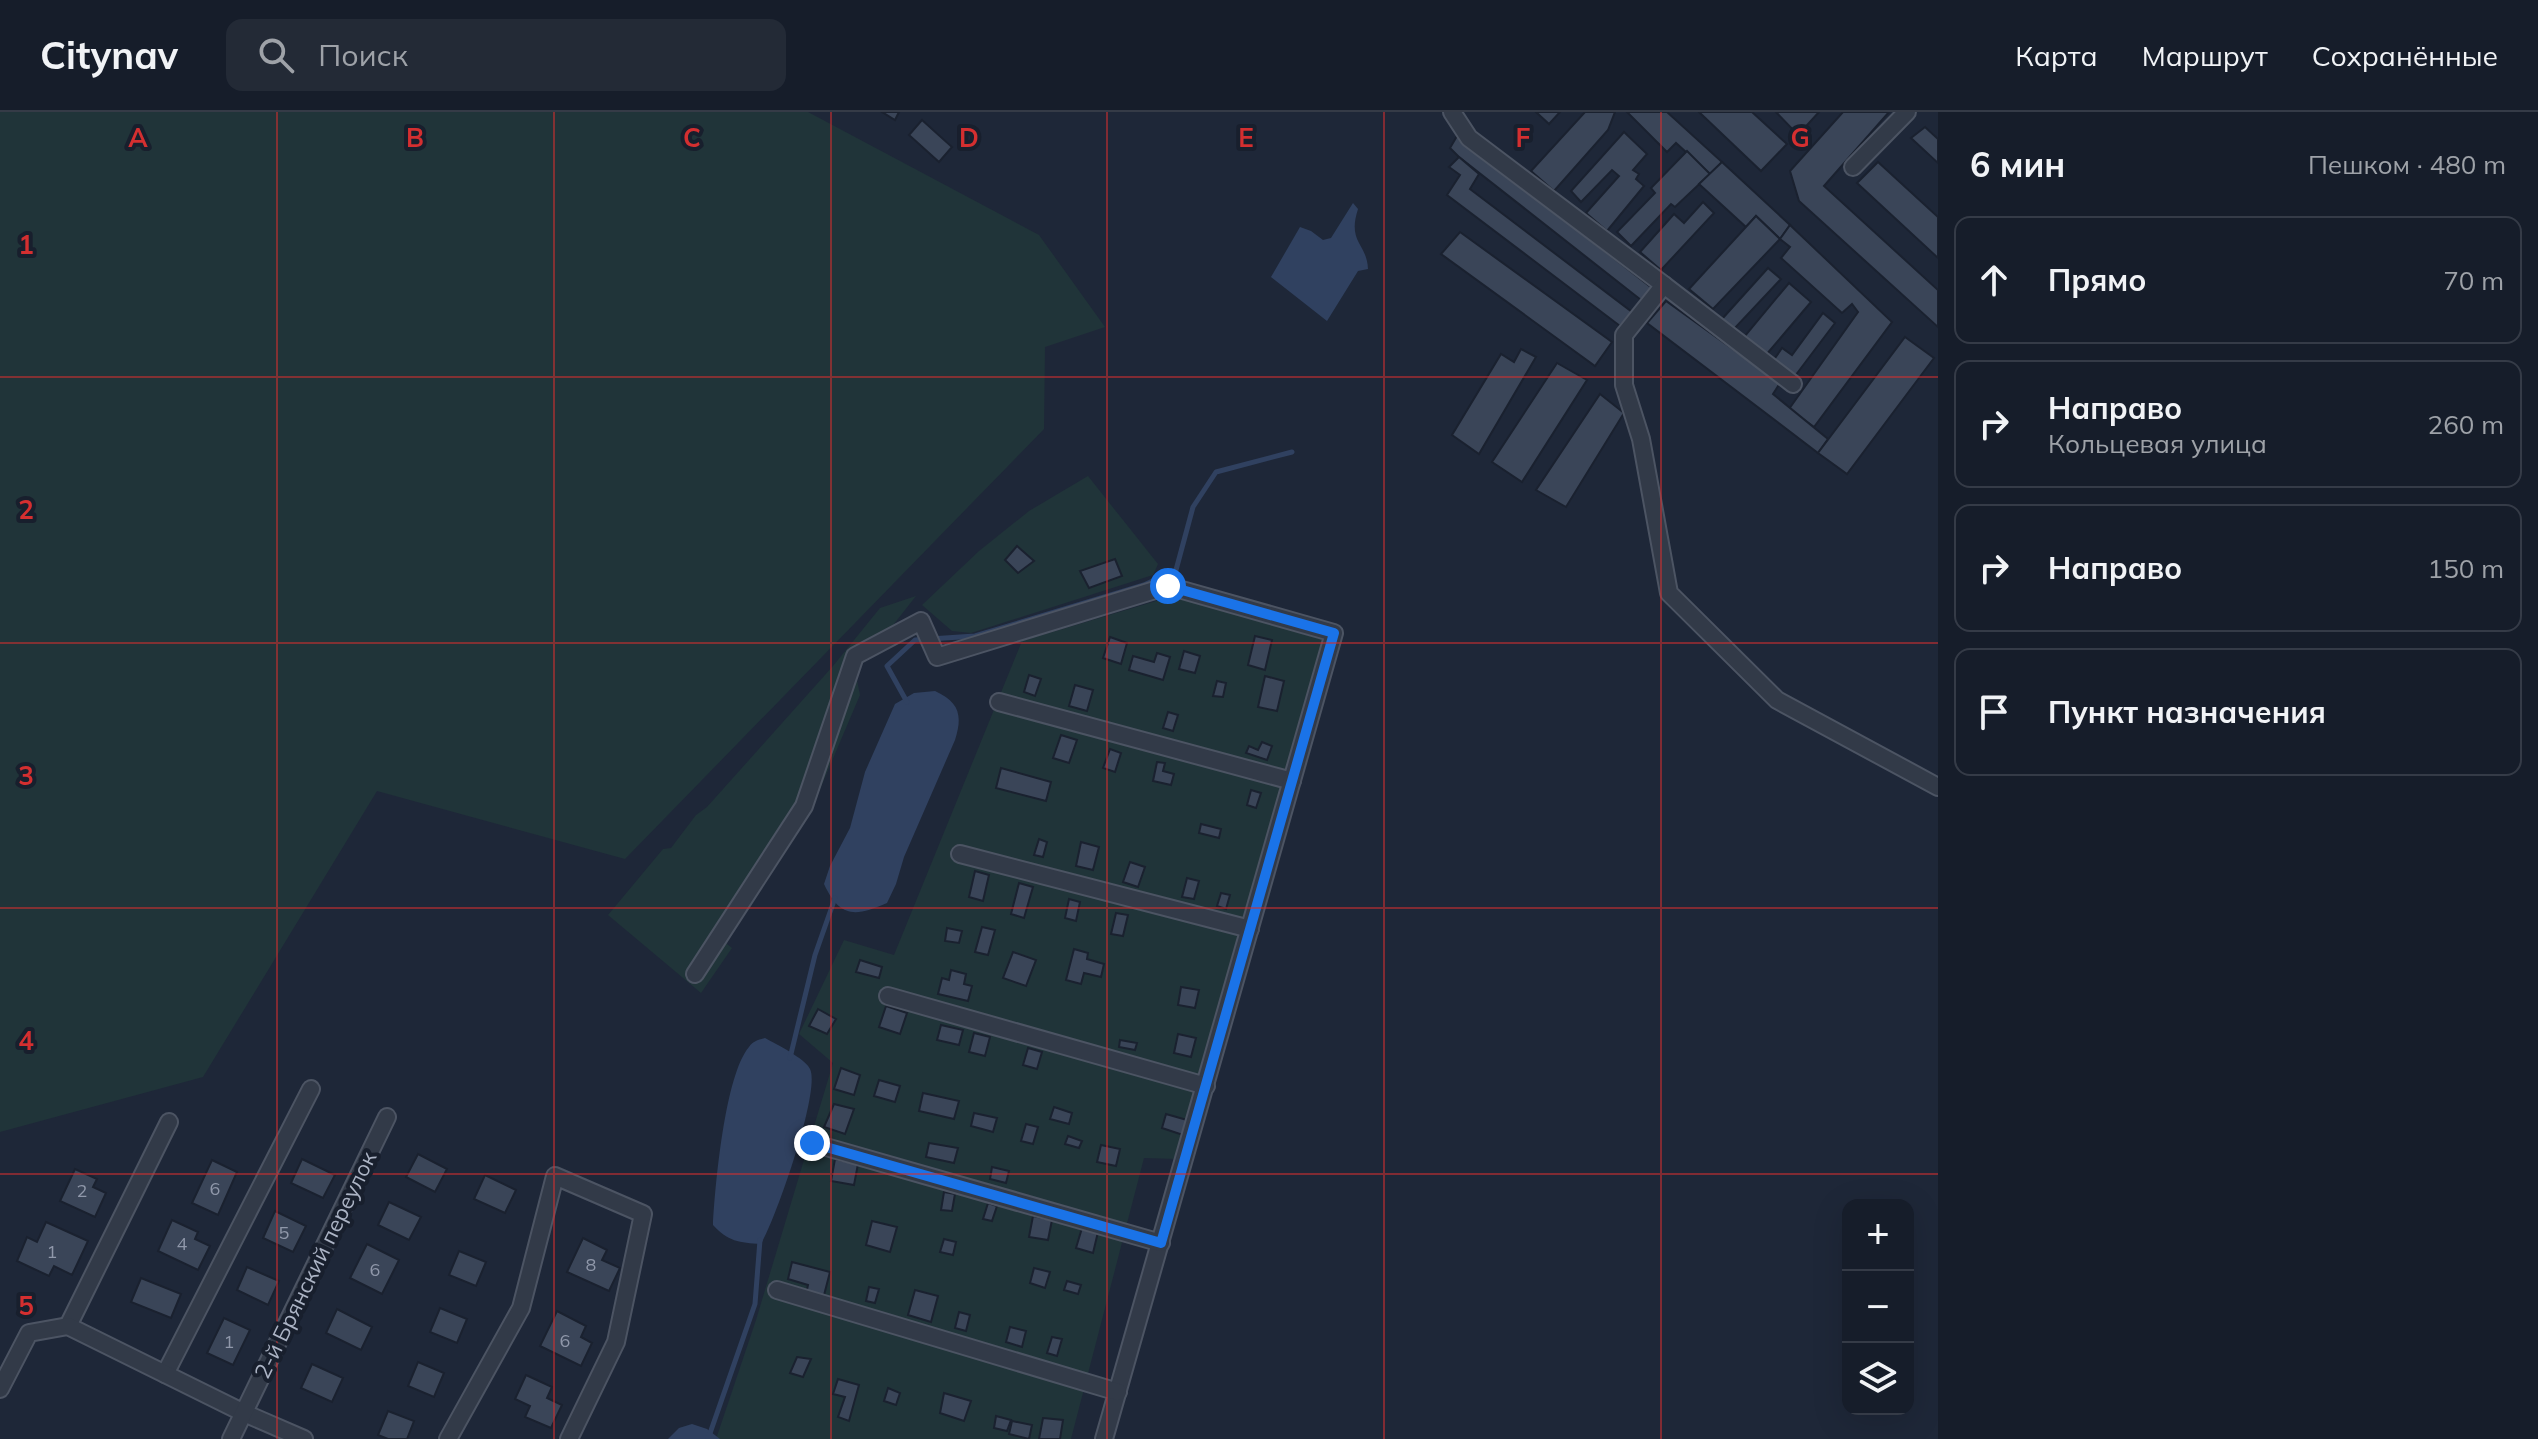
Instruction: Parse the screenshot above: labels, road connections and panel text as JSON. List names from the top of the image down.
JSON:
{
  "streets": {
    "street": ["2-й Брянский переулок"]
  },
  "house_numbers": [
    "6",
    "2",
    "5",
    "4",
    "1",
    "8",
    "6",
    "6",
    "1"
  ],
  "page": {
    "header": "Citynav",
    "search": "Поиск",
    "nav": ["Карта", "Маршрут", "Сохранённые"],
    "heading": ["6 мин", "Пешком · 480 m"],
    "list": [
      ["Прямо", "70 m"],
      ["Направо", "Кольцевая улица", "260 m"],
      ["Направо", "150 m"],
      "Пункт назначения"
    ],
    "map_buttons": ["+", "−"]
  },
  "grid": {
    "columns": [
      "A",
      "B",
      "C",
      "D",
      "E",
      "F",
      "G"
    ],
    "rows": [
      "1",
      "2",
      "3",
      "4",
      "5"
    ]
  }
}
